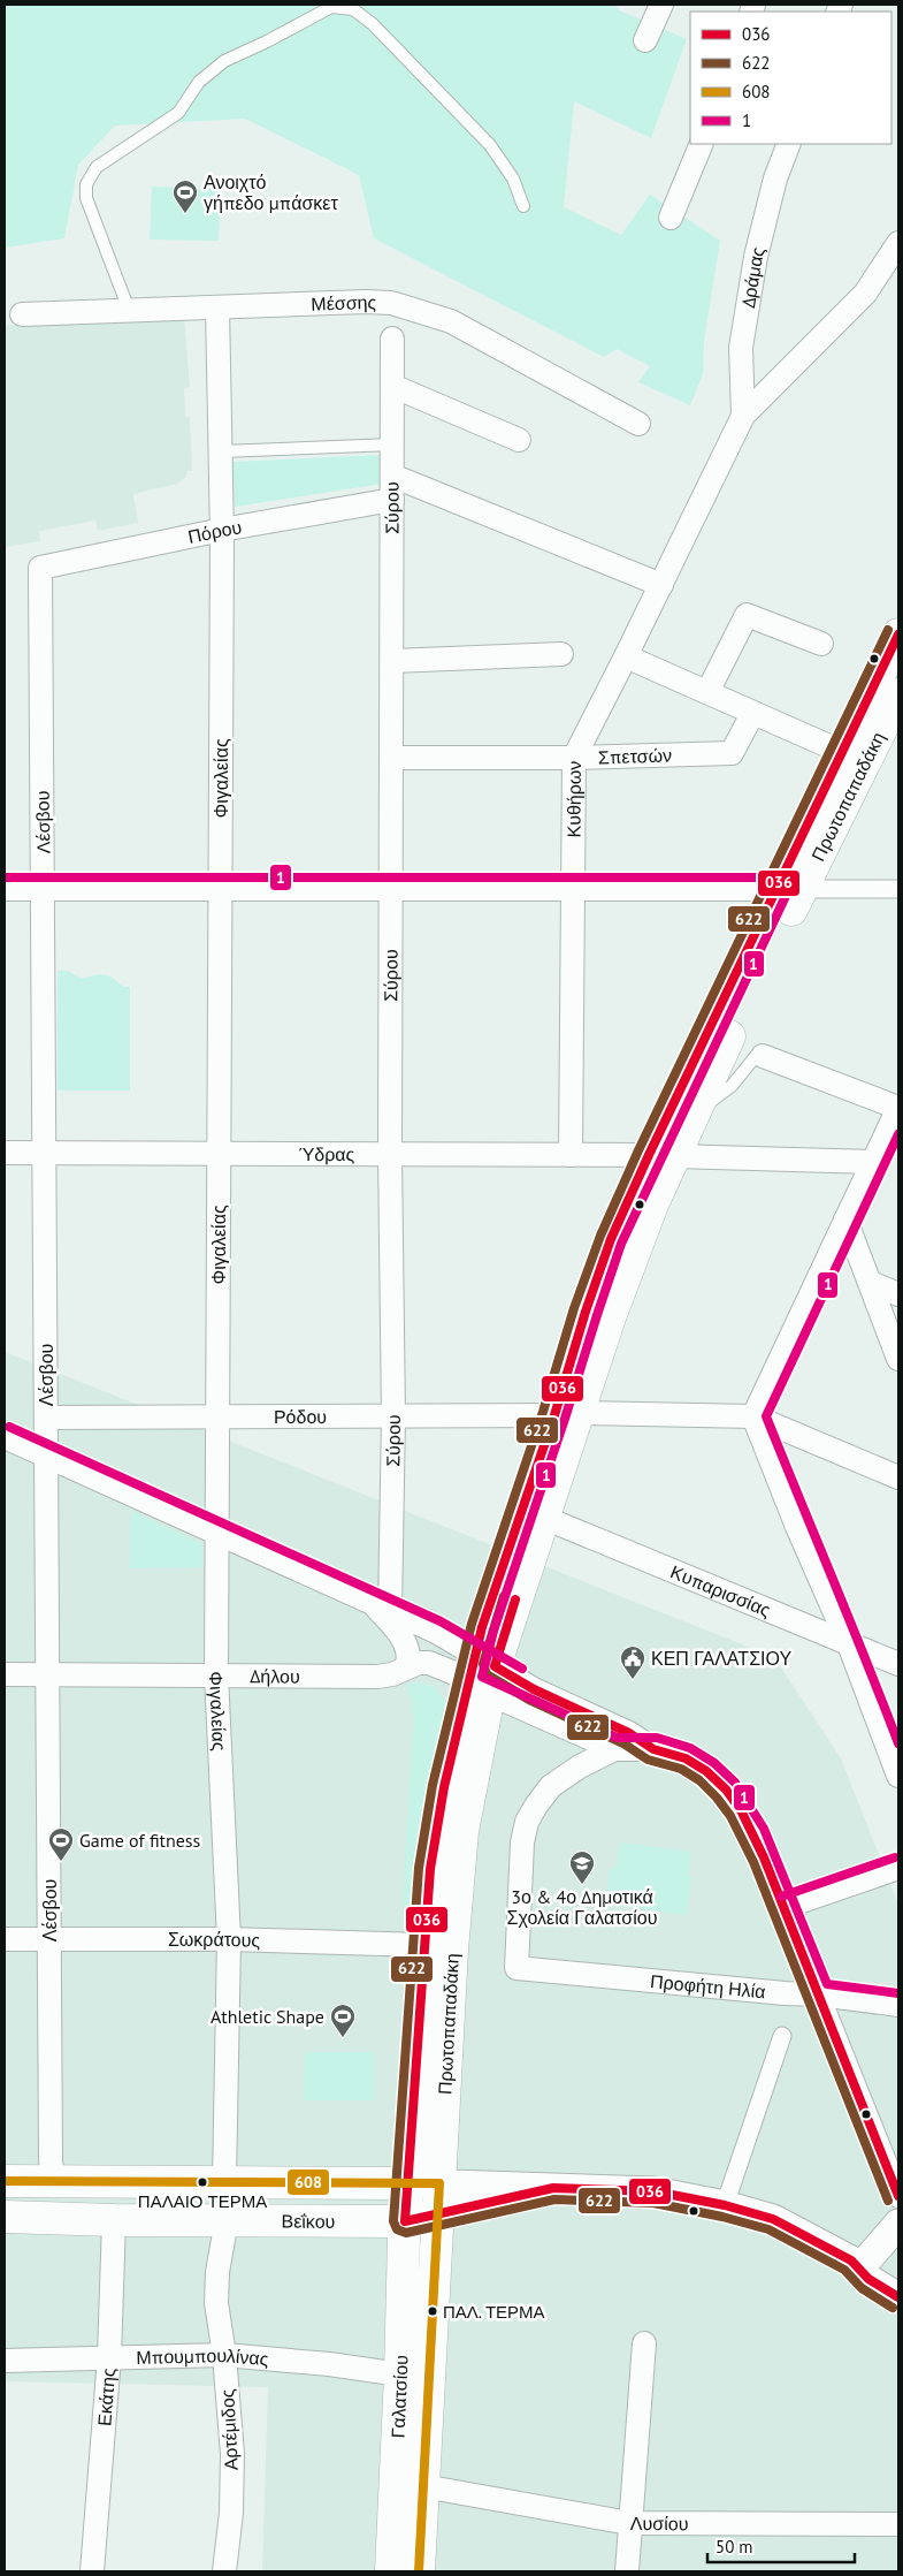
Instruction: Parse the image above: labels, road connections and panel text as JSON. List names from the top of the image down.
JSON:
{
  "streets": {
    "main road": ["Πρωτοπαπαδάκη", "Βεΐκου", "Γαλατσίου"],
    "street": [
      "Δράμας",
      "Μέσσης",
      "Σύρου",
      "Πόρου",
      "Σπετσών",
      "Φιγαλείας",
      "Κυθήρων",
      "Λέσβου",
      "Ύδρας",
      "Ρόδου",
      "Κυπαρισσίας",
      "Δήλου",
      "Σωκράτους",
      "Προφήτη Ηλία",
      "Μπουμπουλίνας",
      "Εκάτης",
      "Αρτέμιδος",
      "Λυσίου"
    ]
  },
  "crossings": [
    ["Δράμας", "Κυθήρων"],
    ["Μέσσης", "Φιγαλείας"],
    ["Σύρου", "Πόρου"],
    ["Σύρου", "Σπετσών"],
    ["Σύρου", "Ύδρας"],
    ["Σύρου", "Ρόδου"],
    ["Πόρου", "Φιγαλείας"],
    ["Πόρου", "Λέσβου"],
    ["Σπετσών", "Κυθήρων"],
    ["Φιγαλείας", "Ύδρας"],
    ["Φιγαλείας", "Ρόδου"],
    ["Φιγαλείας", "Δήλου"],
    ["Φιγαλείας", "Σωκράτους"],
    ["Φιγαλείας", "Βεΐκου"],
    ["Πρωτοπαπαδάκη", "Ύδρας"],
    ["Πρωτοπαπαδάκη", "Ρόδου"],
    ["Πρωτοπαπαδάκη", "Κυπαρισσίας"],
    ["Πρωτοπαπαδάκη", "Δήλου"],
    ["Πρωτοπαπαδάκη", "Σωκράτους"],
    ["Πρωτοπαπαδάκη", "Βεΐκου"],
    ["Πρωτοπαπαδάκη", "Γαλατσίου"],
    ["Κυθήρων", "Ύδρας"],
    ["Λέσβου", "Ύδρας"],
    ["Λέσβου", "Ρόδου"],
    ["Λέσβου", "Δήλου"],
    ["Λέσβου", "Σωκράτους"],
    ["Λέσβου", "Βεΐκου"],
    ["Βεΐκου", "Εκάτης"],
    ["Βεΐκου", "Γαλατσίου"],
    ["Βεΐκου", "Αρτέμιδος"],
    ["Μπουμπουλίνας", "Εκάτης"],
    ["Μπουμπουλίνας", "Γαλατσίου"],
    ["Μπουμπουλίνας", "Αρτέμιδος"],
    ["Γαλατσίου", "Λυσίου"]
  ],
  "places": {
    "sports": ["Ανοιχτό γήπεδο μπάσκετ", "Game of fitness", "Athletic Shape"],
    "public building": ["ΚΕΠ ΓΑΛΑΤΣΙΟΥ"],
    "school or university": ["3ο & 4ο Δημοτικά Σχολεία Γαλατσίου"],
    "other": ["ΠΑΛΑΙΟ ΤΕΡΜΑ", "ΠΑΛ. ΤΕΡΜΑ"]
  },
  "lines": [
    "transit line 622",
    "transit line 036",
    "transit line 1",
    "transit line 608"
  ],
  "legend": [
    "036",
    "622",
    "608",
    "1"
  ],
  "scale_bar": "50 m"
}
